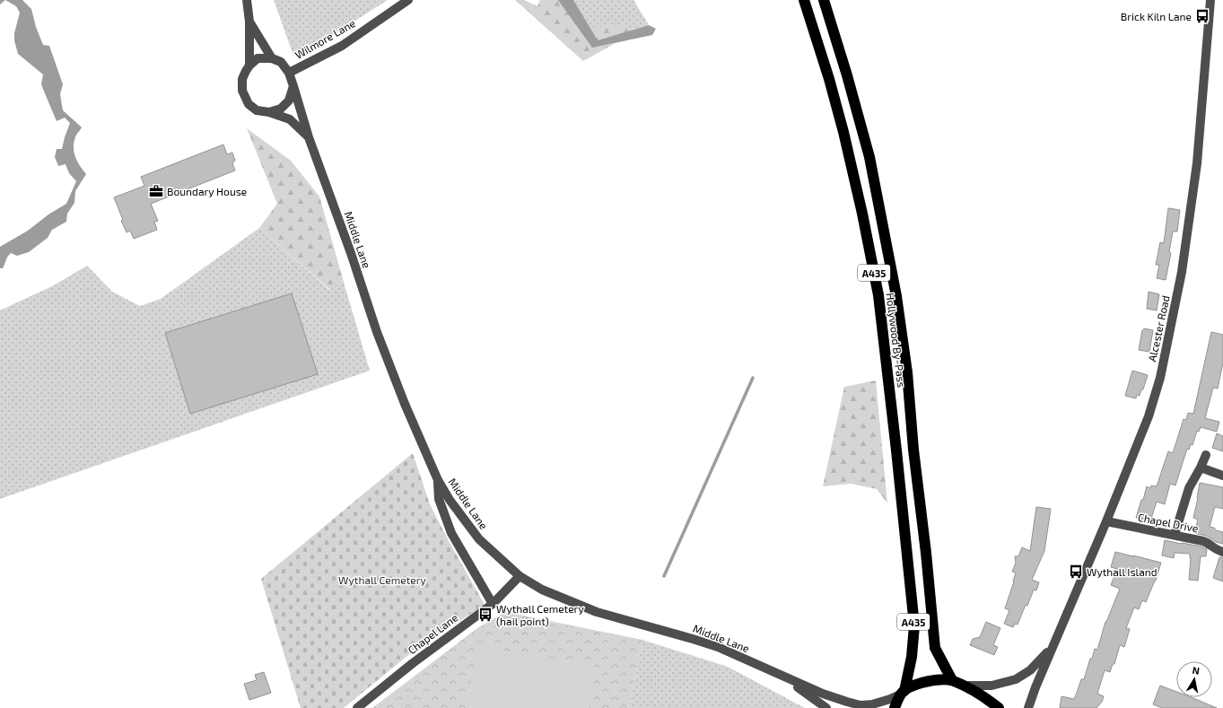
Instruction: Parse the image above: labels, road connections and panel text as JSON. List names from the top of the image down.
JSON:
{
  "streets": {
    "highway": ["A435", "Hollywood By-Pass"],
    "street": [
      "Wilmore Lane",
      "Middle Lane",
      "Alcester Road",
      "Chapel Drive",
      "Chapel Lane"
    ]
  },
  "crossings": [
    ["Wilmore Lane", "Middle Lane"],
    ["Middle Lane", "Hollywood By-Pass"],
    ["Middle Lane", "Chapel Lane"],
    ["Alcester Road", "Chapel Drive"]
  ],
  "parks": ["Wythall Cemetery"],
  "places": {
    "bus stop": ["Brick Kiln Lane", "Wythall Island", "Wythall Cemetery (hail point)"],
    "office": ["Boundary House"]
  },
  "north": "top"
}
